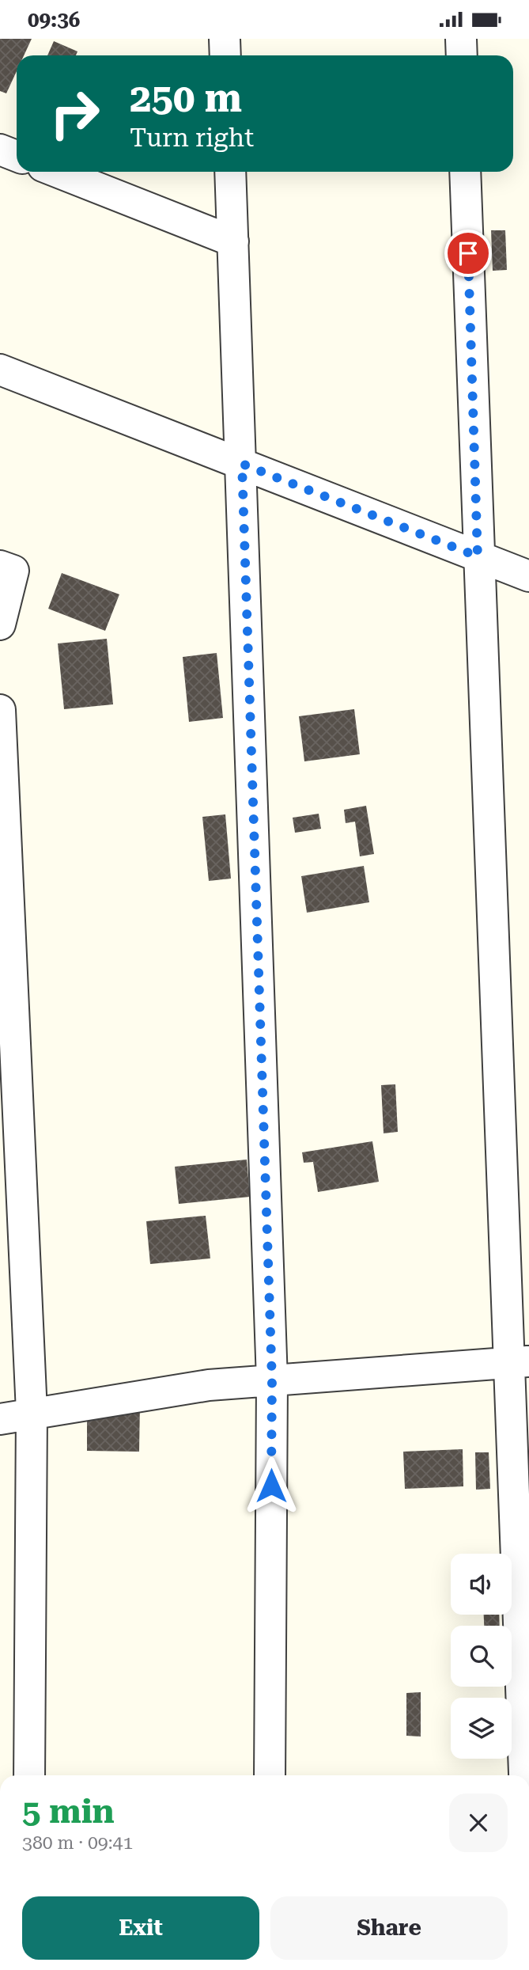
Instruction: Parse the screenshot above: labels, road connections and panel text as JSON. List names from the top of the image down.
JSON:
{
  "page": {
    "status": "09:36",
    "turn": ["250 m", "Turn right"],
    "heading": ["5 min", "380 m · 09:41"],
    "buttons": ["Exit", "Share"]
  }
}
